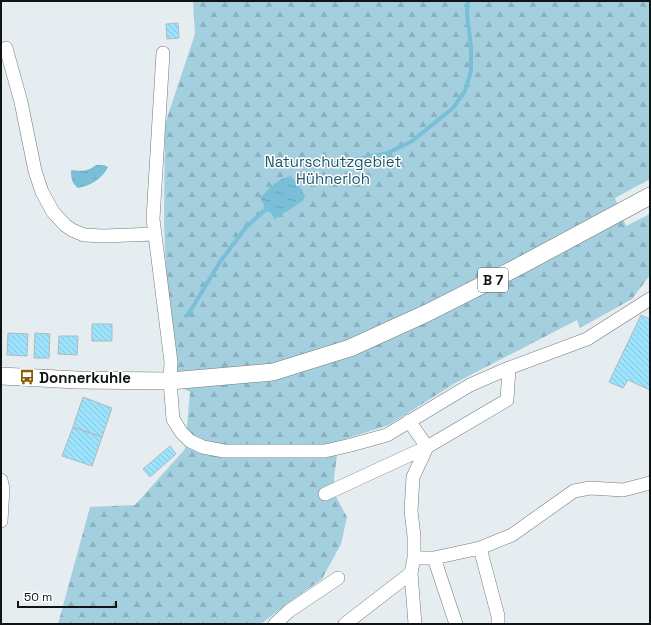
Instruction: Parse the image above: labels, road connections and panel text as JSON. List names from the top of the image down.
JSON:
{
  "streets": {
    "main road": ["B 7"]
  },
  "parks": ["Naturschutzgebiet Hühnerloh"],
  "places": {
    "bus stop": ["Donnerkuhle"]
  },
  "scale_bar": "50 m"
}
